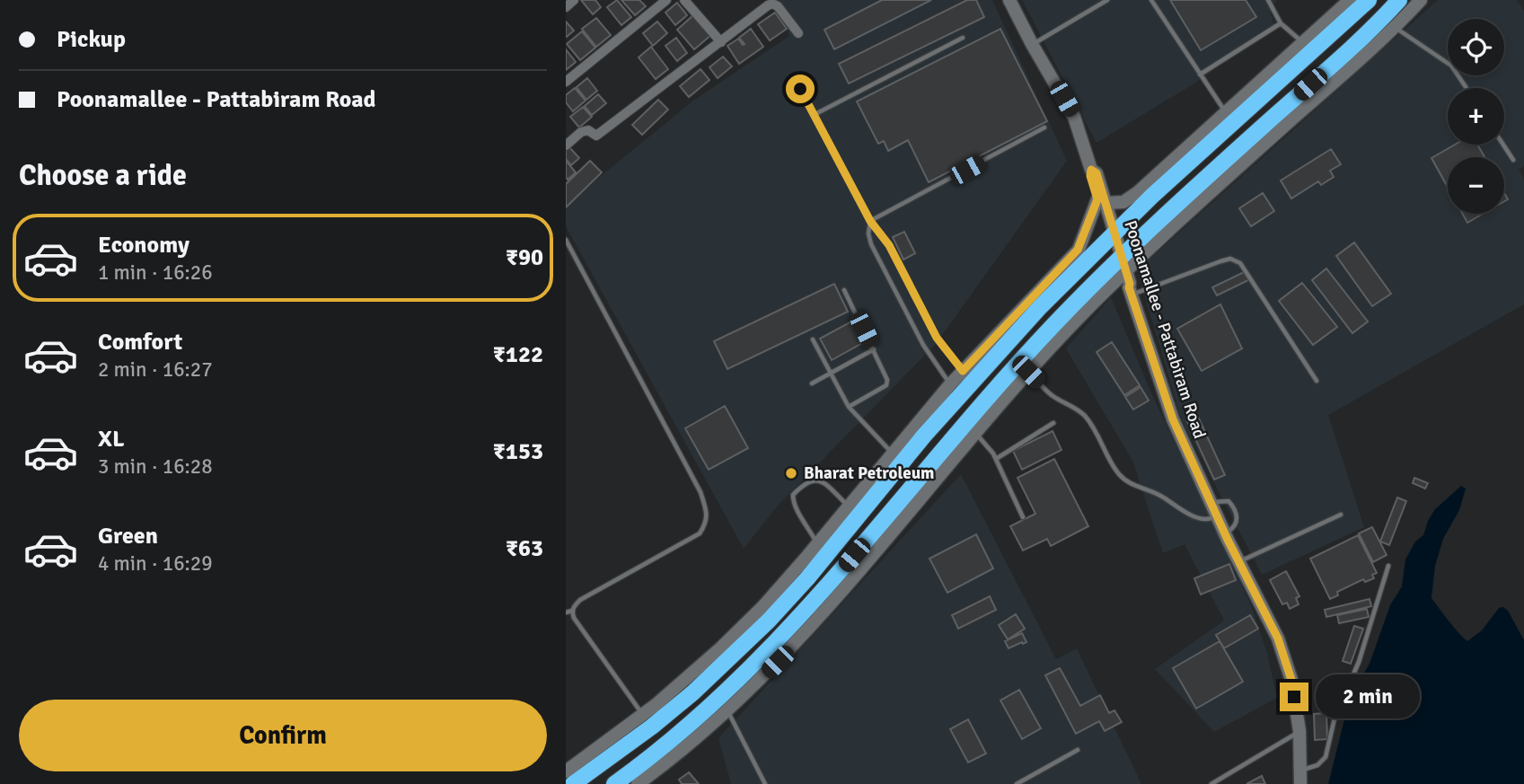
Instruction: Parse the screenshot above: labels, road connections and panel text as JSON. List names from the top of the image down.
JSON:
{
  "streets": {
    "street": ["Poonamallee - Pattabiram Road"]
  },
  "places": ["Bharat Petroleum"],
  "page": {
    "banner": ["Pickup", "Poonamallee - Pattabiram Road"],
    "map_buttons": ["+", "−"],
    "heading": "Choose a ride",
    "list": [
      {
        "name": "Economy",
        "note": "1 min · 16:26",
        "value": "₹90"
      },
      {
        "name": "Comfort",
        "note": "2 min · 16:27",
        "value": "₹122"
      },
      {
        "name": "XL",
        "note": "3 min · 16:28",
        "value": "₹153"
      },
      {
        "name": "Green",
        "note": "4 min · 16:29",
        "value": "₹63"
      }
    ],
    "bubble": "2 min",
    "buttons": "Confirm"
  }
}
